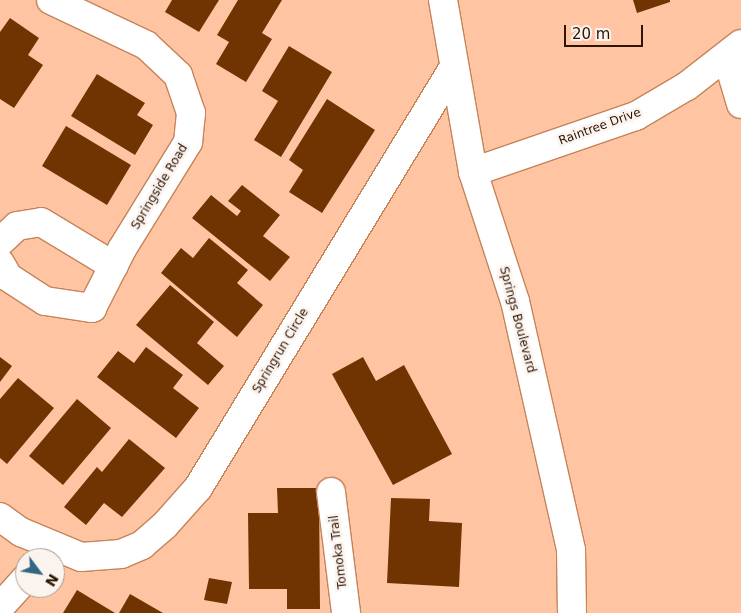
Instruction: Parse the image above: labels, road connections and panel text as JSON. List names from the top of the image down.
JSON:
{
  "streets": {
    "street": [
      "Raintree Drive",
      "Springside Road",
      "Springs Boulevard",
      "Springrun Circle",
      "Tomoka Trail"
    ]
  },
  "crossings": [
    ["Raintree Drive", "Springs Boulevard"],
    ["Springs Boulevard", "Springrun Circle"]
  ],
  "scale_bar": "20 m",
  "north": "bottom right"
}
